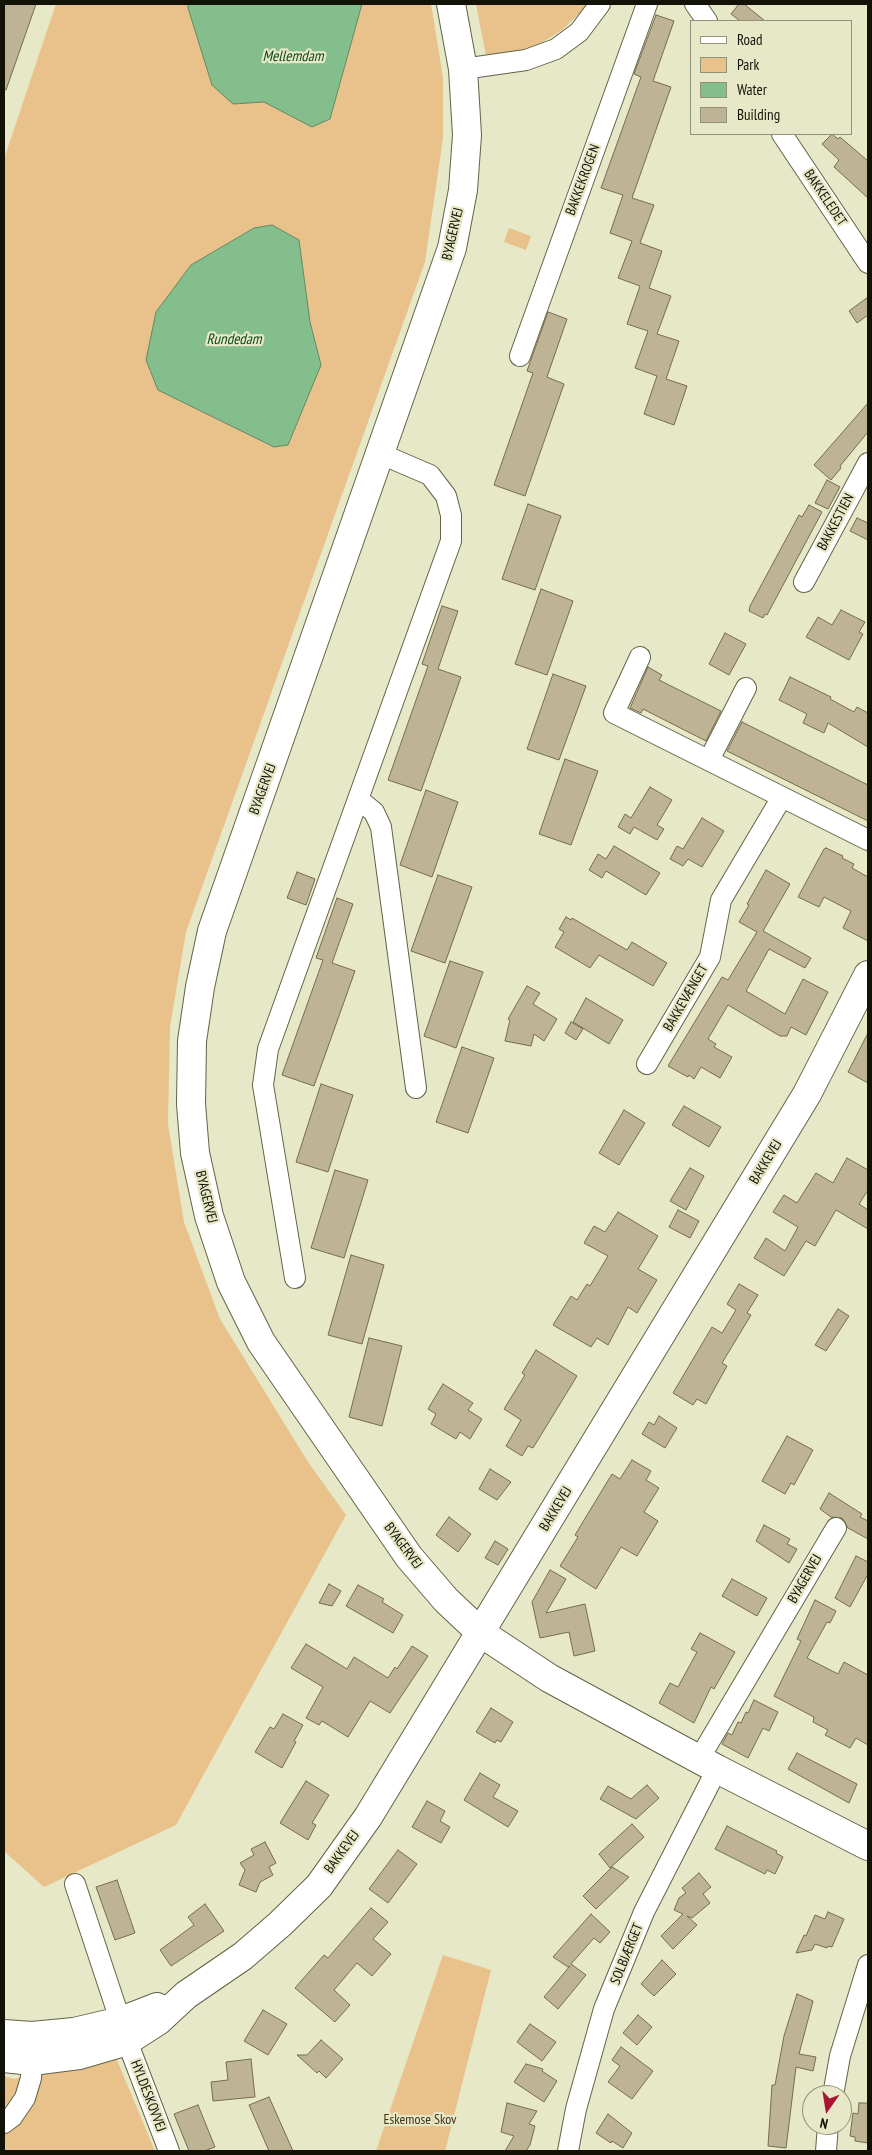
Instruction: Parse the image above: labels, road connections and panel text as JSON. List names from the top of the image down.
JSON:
{
  "streets": {
    "street": [
      "BAKKEKROGEN",
      "BAKKELEDET",
      "BYAGERVEJ",
      "BAKKESTIEN",
      "BAKKEVÆNGET",
      "BAKKEVEJ",
      "SOLBJÆRGET",
      "HYLDESKOVVEJ"
    ]
  },
  "crossings": [
    ["BYAGERVEJ", "BAKKEVEJ"],
    ["BYAGERVEJ", "SOLBJÆRGET"],
    ["BAKKEVEJ", "HYLDESKOVVEJ"]
  ],
  "water": ["Mellemdam", "Rundedam"],
  "parks": ["Eskemose Skov"],
  "legend": [
    "Road",
    "Park",
    "Water",
    "Building"
  ],
  "north": "bottom"
}
